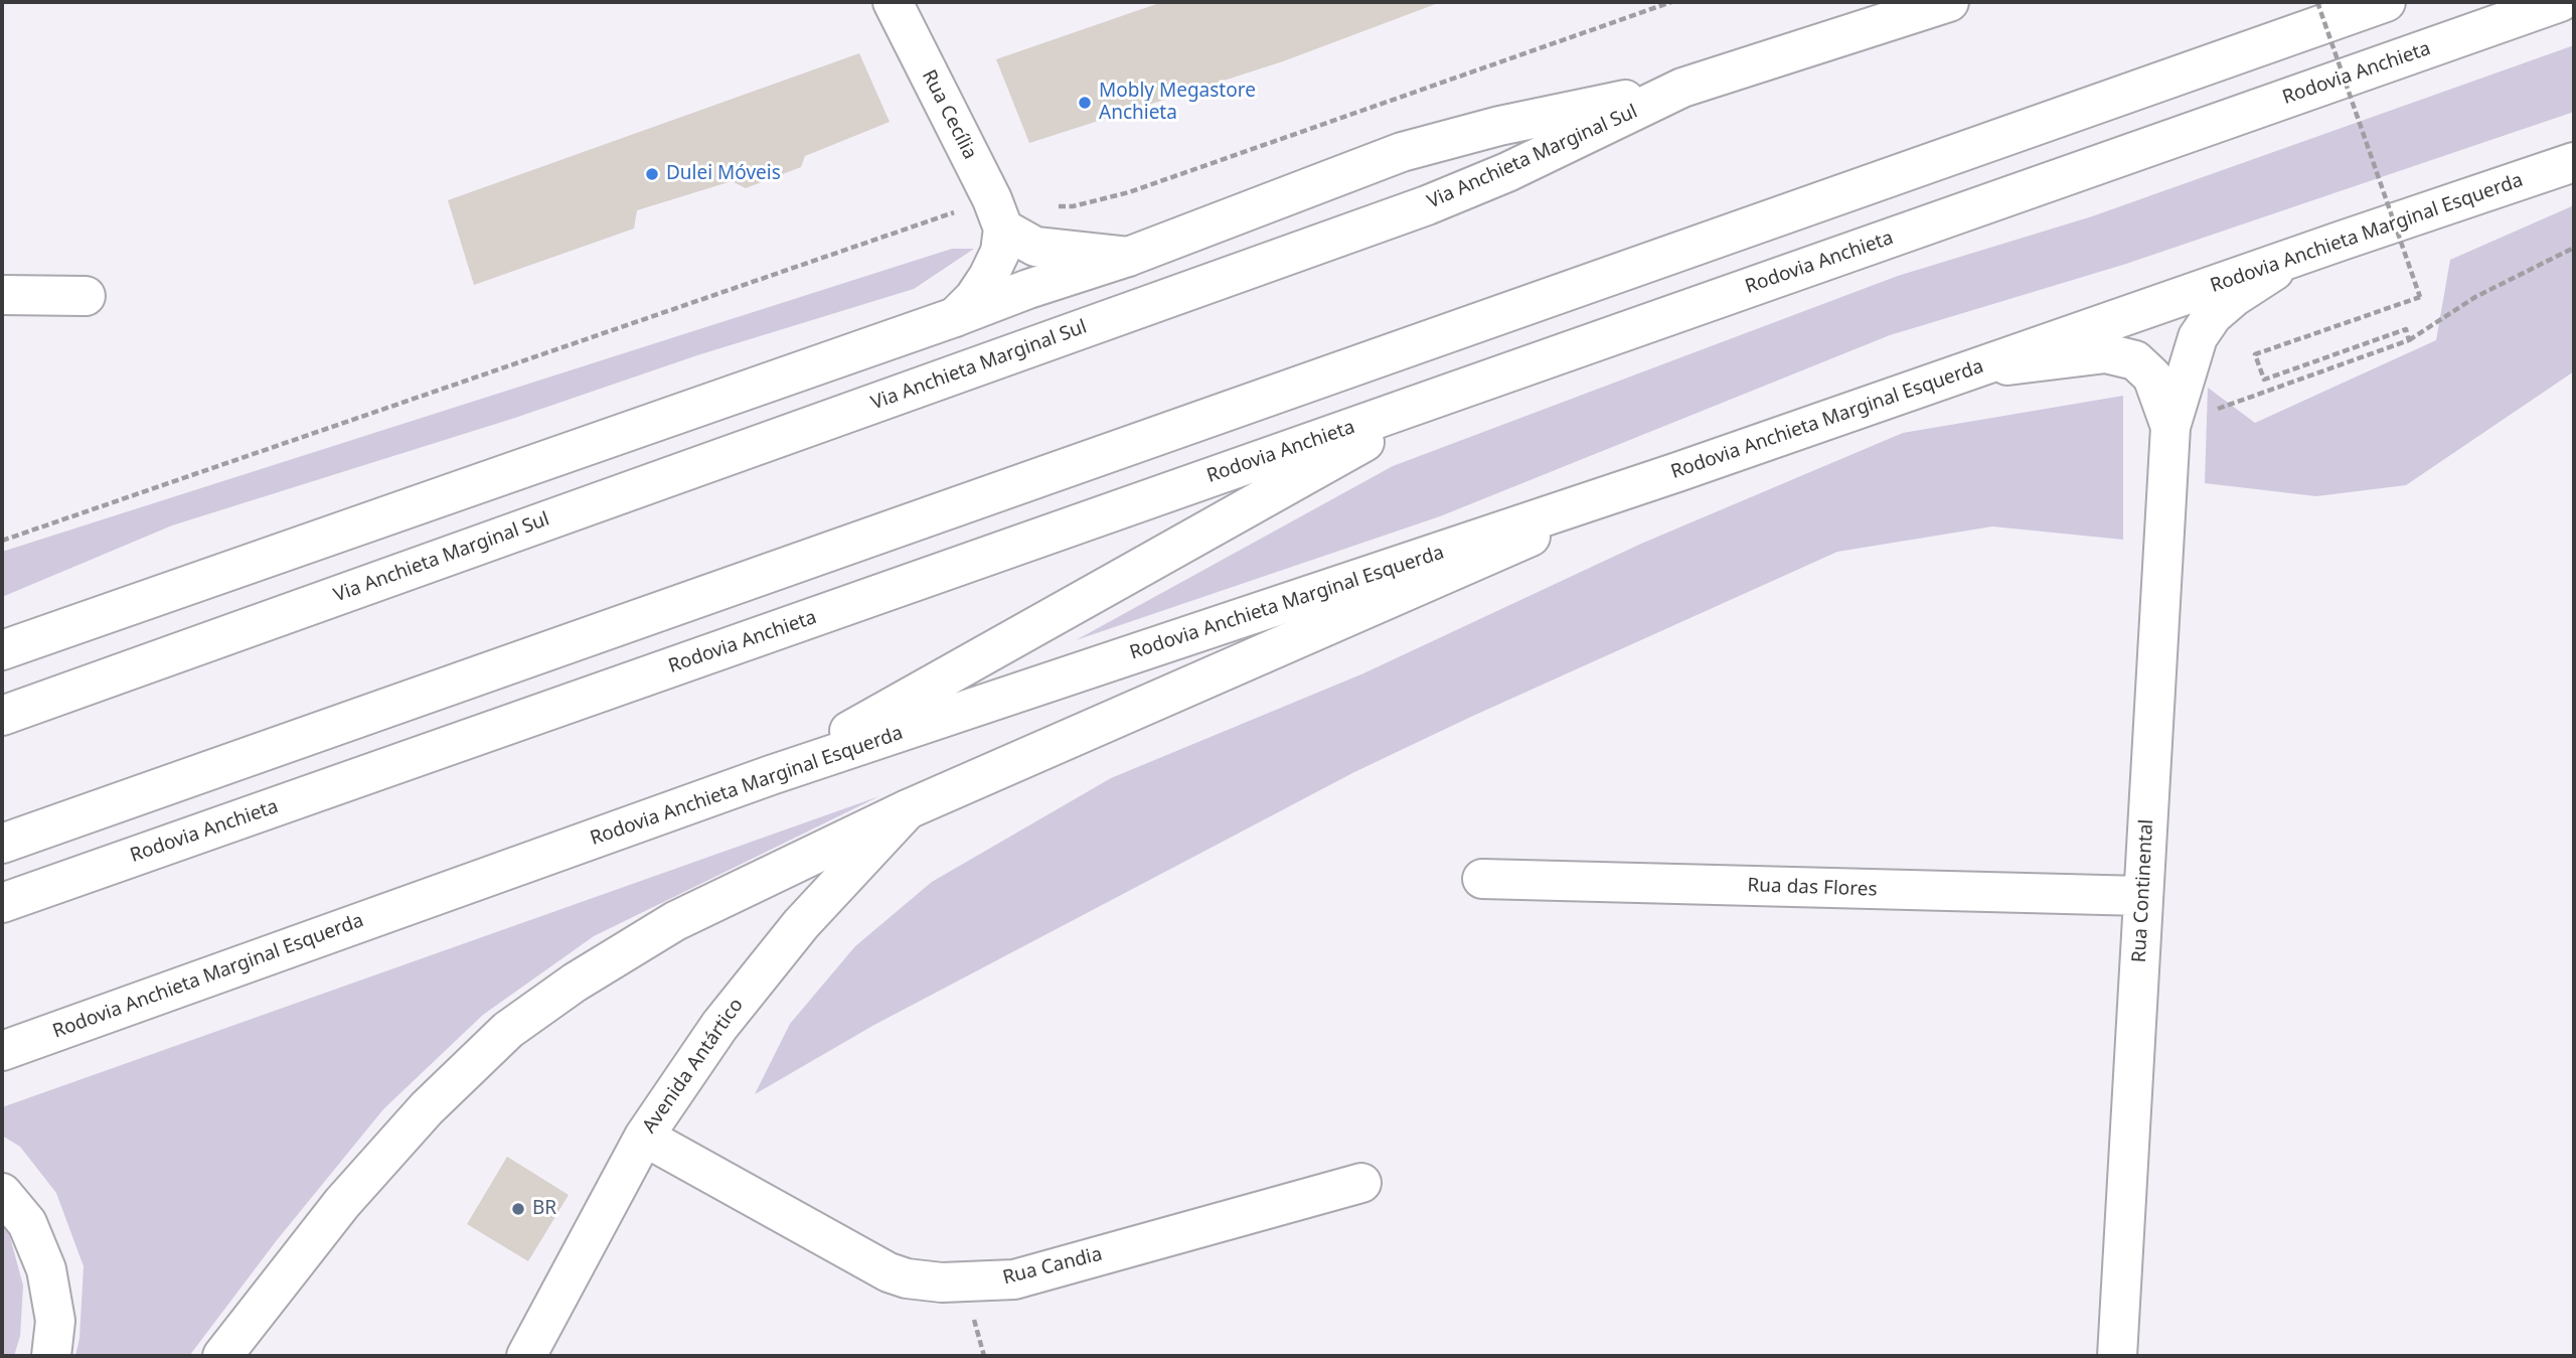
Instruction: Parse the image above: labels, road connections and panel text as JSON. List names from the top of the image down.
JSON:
{
  "streets": {
    "main road": [
      "Rodovia Anchieta",
      "Rua Cecília",
      "Via Anchieta Marginal Sul",
      "Rodovia Anchieta Marginal Esquerda",
      "Rua das Flores",
      "Rua Continental",
      "Avenida Antártico",
      "Rua Candia"
    ]
  },
  "crossings": [
    ["Rodovia Anchieta Marginal Esquerda", "Rua Continental"],
    ["Rua das Flores", "Rua Continental"],
    ["Avenida Antártico", "Rua Candia"]
  ],
  "places": ["Mobly Megastore Anchieta", "Dulei Móveis", "BR"]
}
